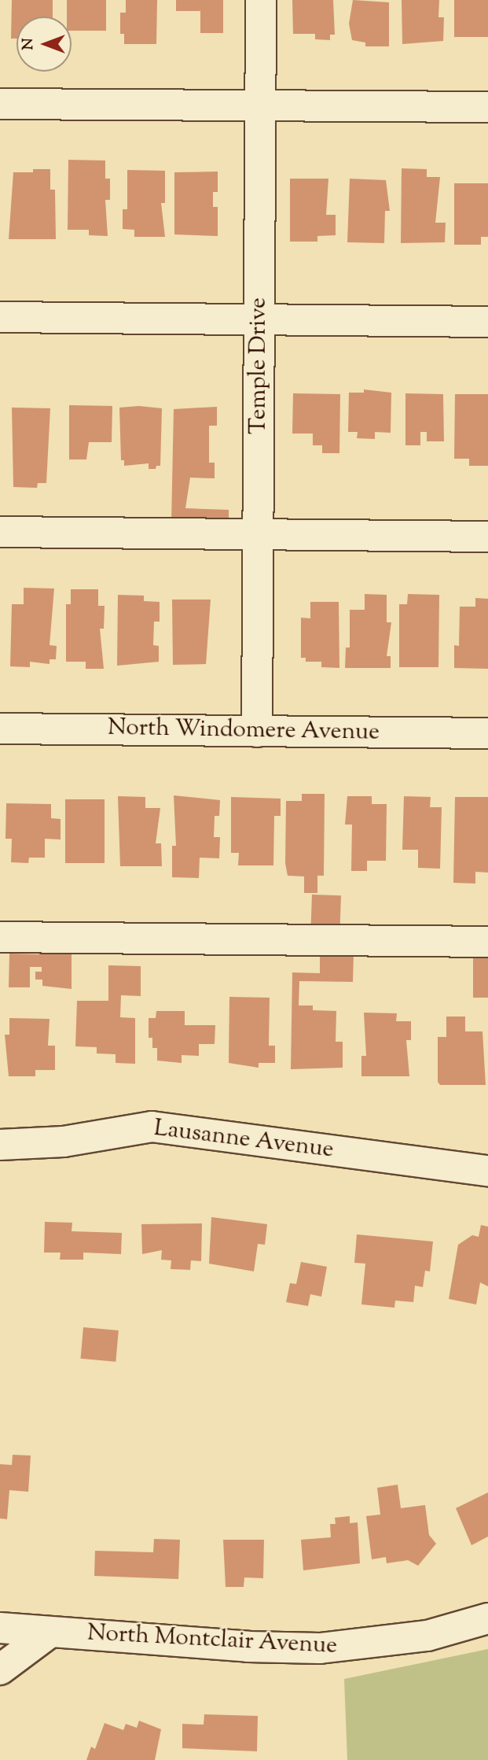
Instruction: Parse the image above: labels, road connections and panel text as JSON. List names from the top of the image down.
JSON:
{
  "streets": {
    "street": [
      "Temple Drive",
      "North Windomere Avenue",
      "Lausanne Avenue",
      "North Montclair Avenue"
    ]
  },
  "crossings": [
    ["Temple Drive", "North Windomere Avenue"]
  ],
  "north": "left"
}
